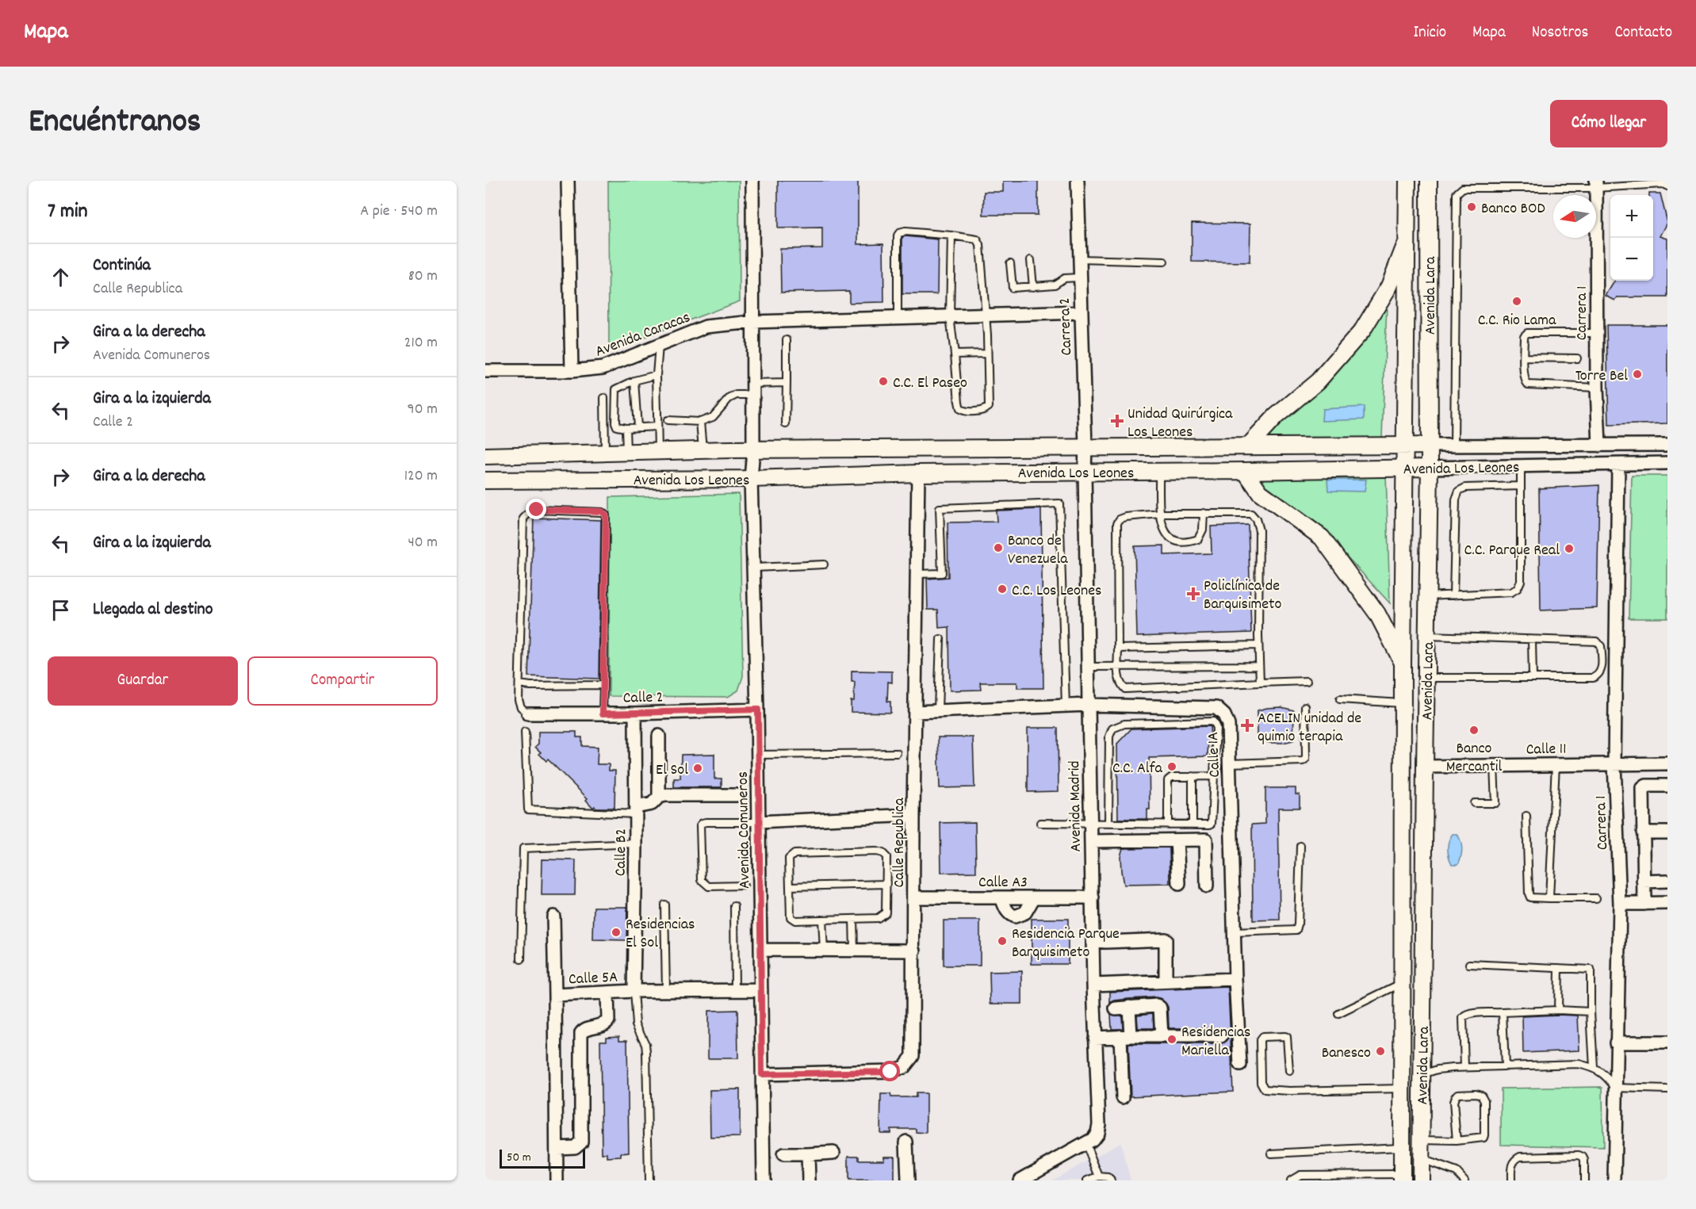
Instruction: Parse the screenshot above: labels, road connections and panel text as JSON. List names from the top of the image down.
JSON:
{
  "streets": {
    "street": [
      "Avenida Lara",
      "Carrera 1",
      "Carrera 2",
      "Avenida Caracas",
      "Avenida Los Leones",
      "Calle 2",
      "Calle 11",
      "Calle 1A",
      "Avenida Madrid",
      "Avenida Comuneros",
      "Calle Republica",
      "Calle B2",
      "Calle A3",
      "Calle 5A"
    ]
  },
  "crossings": [
    ["Avenida Lara", "Avenida Los Leones"],
    ["Avenida Lara", "Calle 11"],
    ["Carrera 1", "Avenida Los Leones"],
    ["Carrera 1", "Calle 11"],
    ["Carrera 2", "Avenida Caracas"],
    ["Carrera 2", "Avenida Los Leones"],
    ["Carrera 2", "Avenida Madrid"],
    ["Avenida Caracas", "Avenida Comuneros"],
    ["Avenida Los Leones", "Avenida Madrid"],
    ["Avenida Los Leones", "Avenida Comuneros"],
    ["Avenida Los Leones", "Calle Republica"],
    ["Calle 2", "Avenida Comuneros"],
    ["Calle 2", "Calle B2"],
    ["Calle 1A", "Avenida Madrid"],
    ["Calle 1A", "Calle Republica"],
    ["Avenida Madrid", "Calle A3"],
    ["Avenida Comuneros", "Calle Republica"],
    ["Avenida Comuneros", "Calle 5A"],
    ["Calle Republica", "Calle A3"],
    ["Calle B2", "Calle 5A"]
  ],
  "places": {
    "other": [
      "Banco BOD",
      "C.C. Rio Lama",
      "Torre Bel",
      "C.C. El Paseo",
      "Banco de Venezuela",
      "C.C. Parque Real",
      "C.C. Los Leones",
      "Banco Mercantil",
      "C.C. Alfa",
      "El Sol",
      "Residencias El Sol",
      "Residencia Parque Barquisimeto",
      "Residencias Mariella",
      "Banesco"
    ],
    "health": ["Unidad Quirúrgica Los Leones", "Policlínica de Barquisimeto", "ACELIN unidad de quimio terapia"]
  },
  "scale_bar": "50 m",
  "north": "left",
  "page": {
    "header": "Mapa",
    "nav": [
      "Inicio",
      "Mapa",
      "Nosotros",
      "Contacto"
    ],
    "title": "Encuéntranos",
    "buttons": [
      "Cómo llegar",
      ["Guardar", "Compartir"]
    ],
    "heading": ["7 min", "A pie · 540 m"],
    "map_buttons": ["+", "−"],
    "list": [
      ["Continúa", "Calle Republica", "80 m"],
      ["Gira a la derecha", "Avenida Comuneros", "210 m"],
      ["Gira a la izquierda", "Calle 2", "90 m"],
      ["Gira a la derecha", "120 m"],
      ["Gira a la izquierda", "40 m"],
      "Llegada al destino"
    ],
    "scale": "50 m"
  }
}
